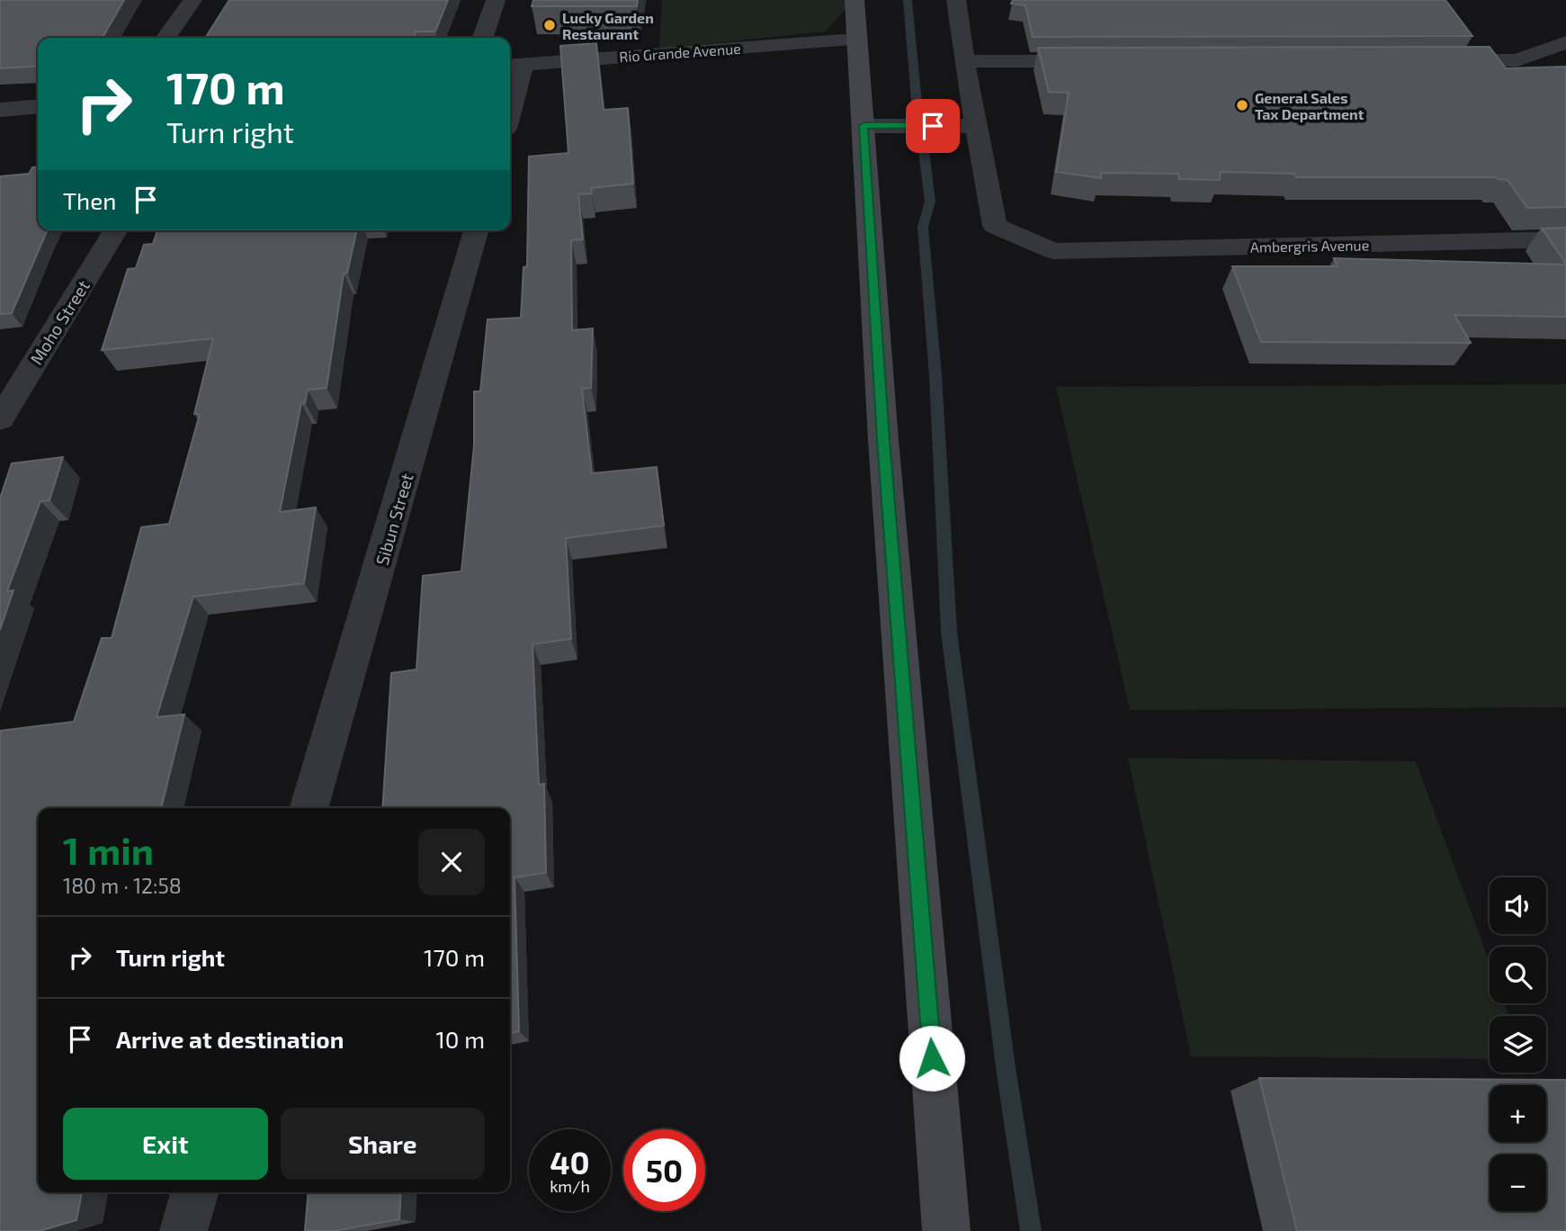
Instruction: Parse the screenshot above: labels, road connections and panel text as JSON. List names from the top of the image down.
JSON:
{
  "streets": {
    "street": [
      "Rio Grande Avenue",
      "Ambergris Avenue",
      "Moho Street",
      "Sibun Street"
    ]
  },
  "places": ["Lucky Garden Restaurant", "General Sales Tax Department"],
  "page": {
    "turn": ["170 m", "Turn right"],
    "then": "Then",
    "heading": ["1 min", "180 m · 12:58"],
    "map_buttons": ["+", "−"],
    "list": [
      {
        "name": "Turn right",
        "value": "170 m"
      },
      {
        "name": "Arrive at destination",
        "value": "10 m"
      }
    ],
    "buttons": ["Exit", "Share"],
    "speed": "40 km/h",
    "limit": "50"
  }
}
